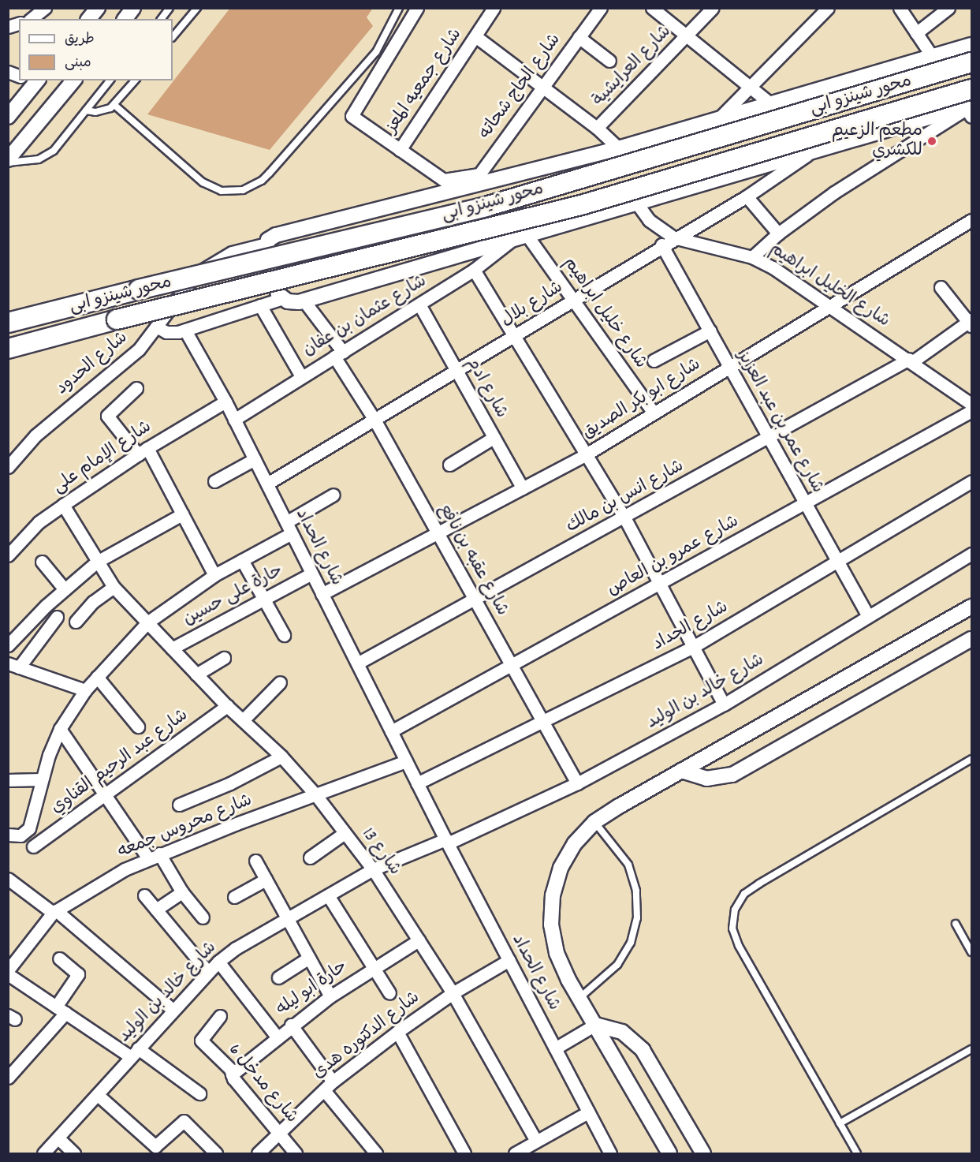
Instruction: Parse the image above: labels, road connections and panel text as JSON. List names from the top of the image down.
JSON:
{
  "streets": {
    "main road": ["محور شينزو ابى"],
    "street": [
      "شارع العرايشية",
      "شارع جمعيه المعز",
      "شارع الحاج شحاته",
      "شارع الخليل ابراهيم",
      "شارع بلال",
      "شارع خليل ابراهيم",
      "شارع عثمان بن عفان",
      "شارع الحدود",
      "شارع ادم",
      "شارع ابو بكر الصديق",
      "شارع عمر بن عبد العزيز",
      "شارع الإمام على",
      "شارع انس بن مالك",
      "شارع الحداد",
      "شارع عمرو بن العاص",
      "شارع عقبه بن نافع",
      "حارة على حسين",
      "شارع خالد بن الوليد",
      "شارع عبد الرحيم القناوي",
      "شارع محروس جمعه",
      "شارع 13",
      "حارة ابو ليله",
      "شارع الدكتوره هدى",
      "شارع مدخل 6"
    ]
  },
  "crossings": [
    ["شارع الخليل ابراهيم", "شارع بلال"],
    ["شارع الخليل ابراهيم", "شارع ابو بكر الصديق"],
    ["شارع الخليل ابراهيم", "شارع انس بن مالك"],
    ["شارع بلال", "شارع خليل ابراهيم"],
    ["شارع بلال", "شارع ادم"],
    ["شارع بلال", "شارع عمر بن عبد العزيز"],
    ["شارع بلال", "شارع الحداد"],
    ["شارع بلال", "شارع عقبه بن نافع"],
    ["شارع خليل ابراهيم", "شارع ابو بكر الصديق"],
    ["شارع عثمان بن عفان", "شارع ادم"],
    ["شارع عثمان بن عفان", "شارع الحداد"],
    ["شارع عثمان بن عفان", "شارع عقبه بن نافع"],
    ["شارع ادم", "شارع ابو بكر الصديق"],
    ["شارع ابو بكر الصديق", "شارع عمر بن عبد العزيز"],
    ["شارع ابو بكر الصديق", "شارع الحداد"],
    ["شارع ابو بكر الصديق", "شارع عقبه بن نافع"],
    ["شارع عمر بن عبد العزيز", "شارع انس بن مالك"],
    ["شارع عمر بن عبد العزيز", "شارع الحداد"],
    ["شارع عمر بن عبد العزيز", "شارع عمرو بن العاص"],
    ["شارع عمر بن عبد العزيز", "شارع خالد بن الوليد"],
    ["شارع الإمام على", "شارع الحداد"],
    ["شارع الإمام على", "شارع 13"],
    ["شارع انس بن مالك", "شارع الحداد"],
    ["شارع انس بن مالك", "شارع عقبه بن نافع"],
    ["شارع الحداد", "شارع عمرو بن العاص"],
    ["شارع الحداد", "شارع عقبه بن نافع"],
    ["شارع الحداد", "حارة على حسين"],
    ["شارع الحداد", "شارع خالد بن الوليد"],
    ["شارع الحداد", "شارع محروس جمعه"],
    ["شارع الحداد", "شارع الدكتوره هدى"],
    ["شارع عمرو بن العاص", "شارع عقبه بن نافع"],
    ["شارع عقبه بن نافع", "شارع خالد بن الوليد"],
    ["حارة على حسين", "شارع 13"],
    ["شارع خالد بن الوليد", "شارع 13"],
    ["شارع عبد الرحيم القناوي", "شارع 13"],
    ["شارع محروس جمعه", "شارع 13"],
    ["شارع 13", "حارة ابو ليله"],
    ["شارع 13", "شارع الدكتوره هدى"],
    ["حارة ابو ليله", "شارع مدخل 6"],
    ["شارع الدكتوره هدى", "شارع مدخل 6"]
  ],
  "places": ["مطعم الزعيم للكشري"],
  "legend": ["طريق", "مبنى"]
}
